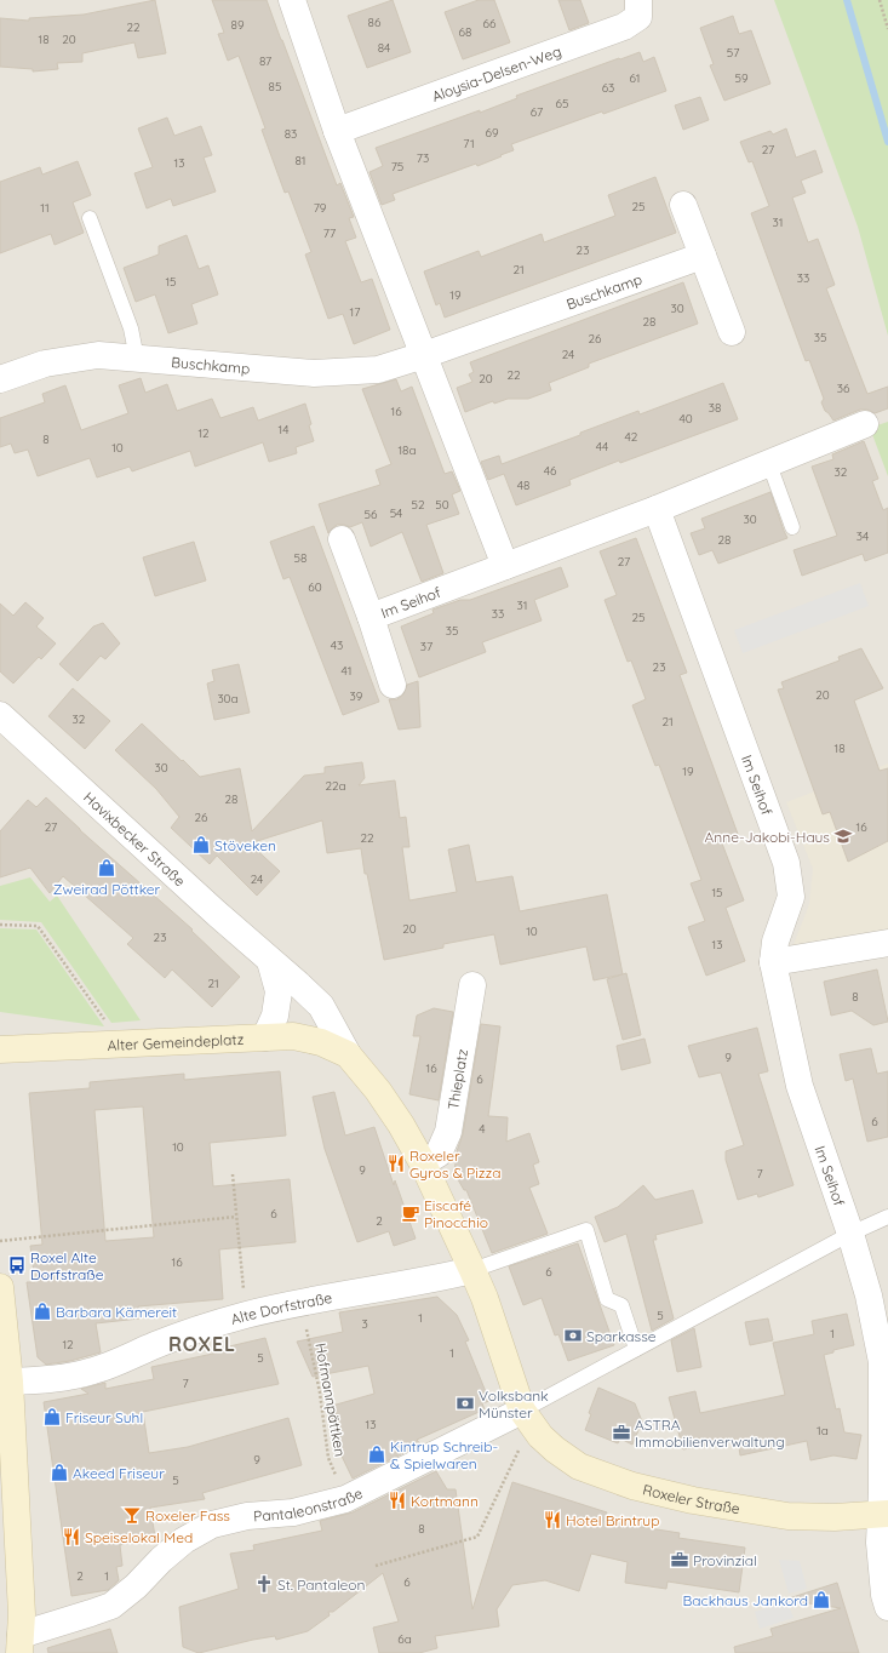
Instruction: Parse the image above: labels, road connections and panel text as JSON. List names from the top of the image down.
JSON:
{
  "streets": {
    "main road": ["Havixbecker Straße", "Alter Gemeindeplatz", "Roxeler Straße"],
    "street": [
      "Aloysia-Delsen-Weg",
      "Buschkamp",
      "Im Seihof",
      "Thieplatz",
      "Alte Dorfstraße",
      "Pantaleonstraße"
    ],
    "path": ["Hofmannpättken"]
  },
  "crossings": [
    ["Im Seihof", "Roxeler Straße"],
    ["Havixbecker Straße", "Alter Gemeindeplatz"],
    ["Havixbecker Straße", "Thieplatz"],
    ["Havixbecker Straße", "Alte Dorfstraße"],
    ["Havixbecker Straße", "Roxeler Straße"],
    ["Havixbecker Straße", "Pantaleonstraße"],
    ["Alte Dorfstraße", "Hofmannpättken"],
    ["Hofmannpättken", "Pantaleonstraße"],
    ["Roxeler Straße", "Pantaleonstraße"]
  ],
  "districts": ["ROXEL"],
  "places": {
    "school or university": ["Anne-Jakobi-Haus"],
    "shop": [
      "Stöveken",
      "Zweirad Pöttker",
      "Barbara Kämereit",
      "Friseur Suhl",
      "Kintrup Schreib- & Spielwaren",
      "Akeed Friseur",
      "Backhaus Jankord"
    ],
    "restaurant": [
      "Roxeler Gyros & Pizza",
      "Kortmann",
      "Hotel Brintrup",
      "Speiselokal Med"
    ],
    "cafe": ["Eiscafé Pinocchio"],
    "bus stop": ["Roxel Alte Dorfstraße"],
    "bank": ["Sparkasse", "Volksbank Münster"],
    "office": ["ASTRA Immobilienverwaltung", "Provinzial"],
    "bar": ["Roxeler Fass"],
    "church": ["St. Pantaleon"]
  },
  "house_numbers": [
    "86",
    "66",
    "89",
    "22",
    "68",
    "18",
    "20",
    "84",
    "57",
    "87",
    "61",
    "59",
    "85",
    "63",
    "65",
    "67",
    "69",
    "83",
    "71",
    "27",
    "73",
    "81",
    "13",
    "75",
    "25",
    "11",
    "79",
    "31",
    "77",
    "23",
    "21",
    "33",
    "15",
    "19",
    "30",
    "17",
    "28",
    "35",
    "26",
    "24",
    "22",
    "20",
    "36",
    "38",
    "16",
    "40",
    "14",
    "12",
    "42",
    "8",
    "44",
    "10",
    "18a",
    "46",
    "32",
    "48",
    "52",
    "50",
    "54",
    "56",
    "30",
    "34",
    "28",
    "58",
    "27",
    "60",
    "31",
    "33",
    "25",
    "35",
    "43",
    "37",
    "23",
    "41",
    "20",
    "39",
    "30a",
    "32",
    "21",
    "18",
    "30",
    "19",
    "22a",
    "28",
    "26",
    "27",
    "16",
    "22",
    "24",
    "15",
    "20",
    "10",
    "23",
    "13",
    "21",
    "8",
    "9",
    "16",
    "6",
    "6",
    "4",
    "10",
    "9",
    "7",
    "6",
    "2",
    "16",
    "6",
    "5",
    "1",
    "3",
    "1",
    "12",
    "1",
    "5",
    "7",
    "13",
    "1a",
    "9",
    "5",
    "8",
    "2",
    "1",
    "6",
    "6a"
  ]
}
